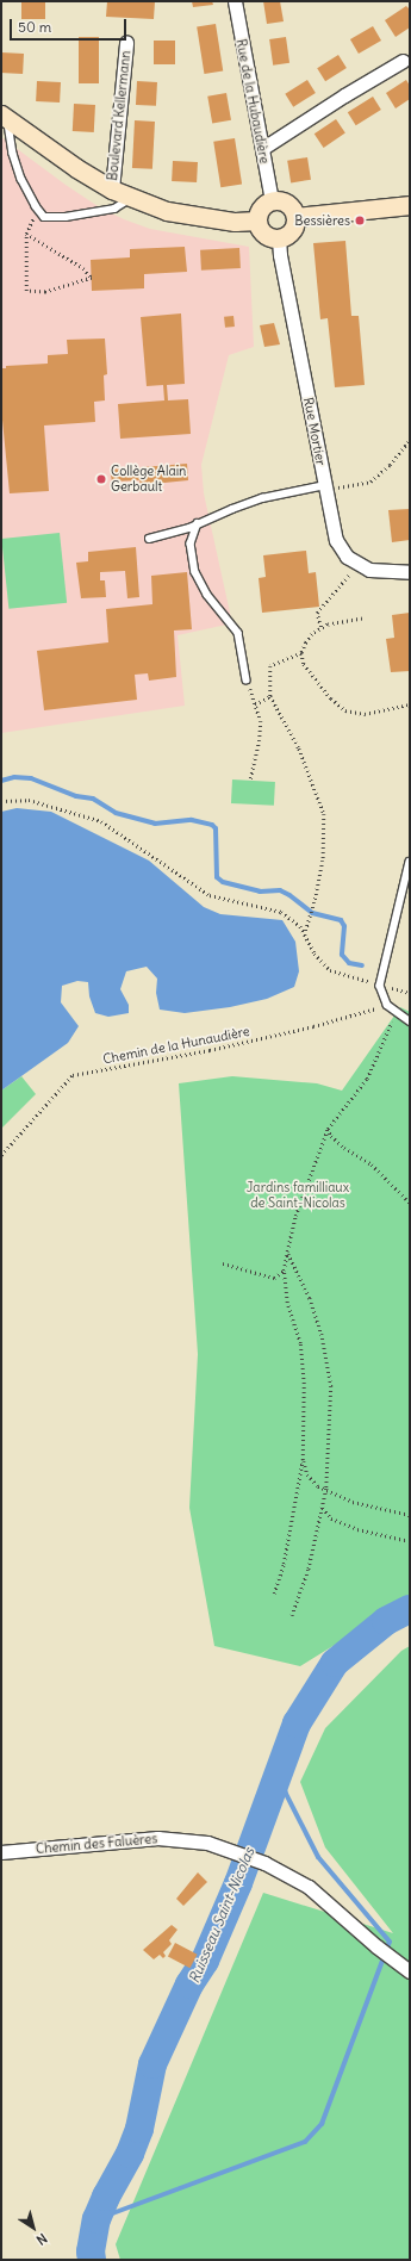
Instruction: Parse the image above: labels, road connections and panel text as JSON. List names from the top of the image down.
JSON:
{
  "streets": {
    "street": [
      "Rue de la Hubaudière",
      "Boulevard Kellermann",
      "Rue Mortier",
      "Chemin des Faluères"
    ],
    "path": ["Chemin de la Hunaudière"]
  },
  "crossings": [
    ["Rue de la Hubaudière", "Boulevard Kellermann"],
    ["Rue de la Hubaudière", "Rue Mortier"],
    ["Boulevard Kellermann", "Rue Mortier"]
  ],
  "water": ["Ruisseau Saint-Nicolas"],
  "parks": ["Jardins familliaux de Saint-Nicolas"],
  "places": ["Bessières", "Collège Alain Gerbault"],
  "scale_bar": "50 m",
  "north": "bottom right"
}
